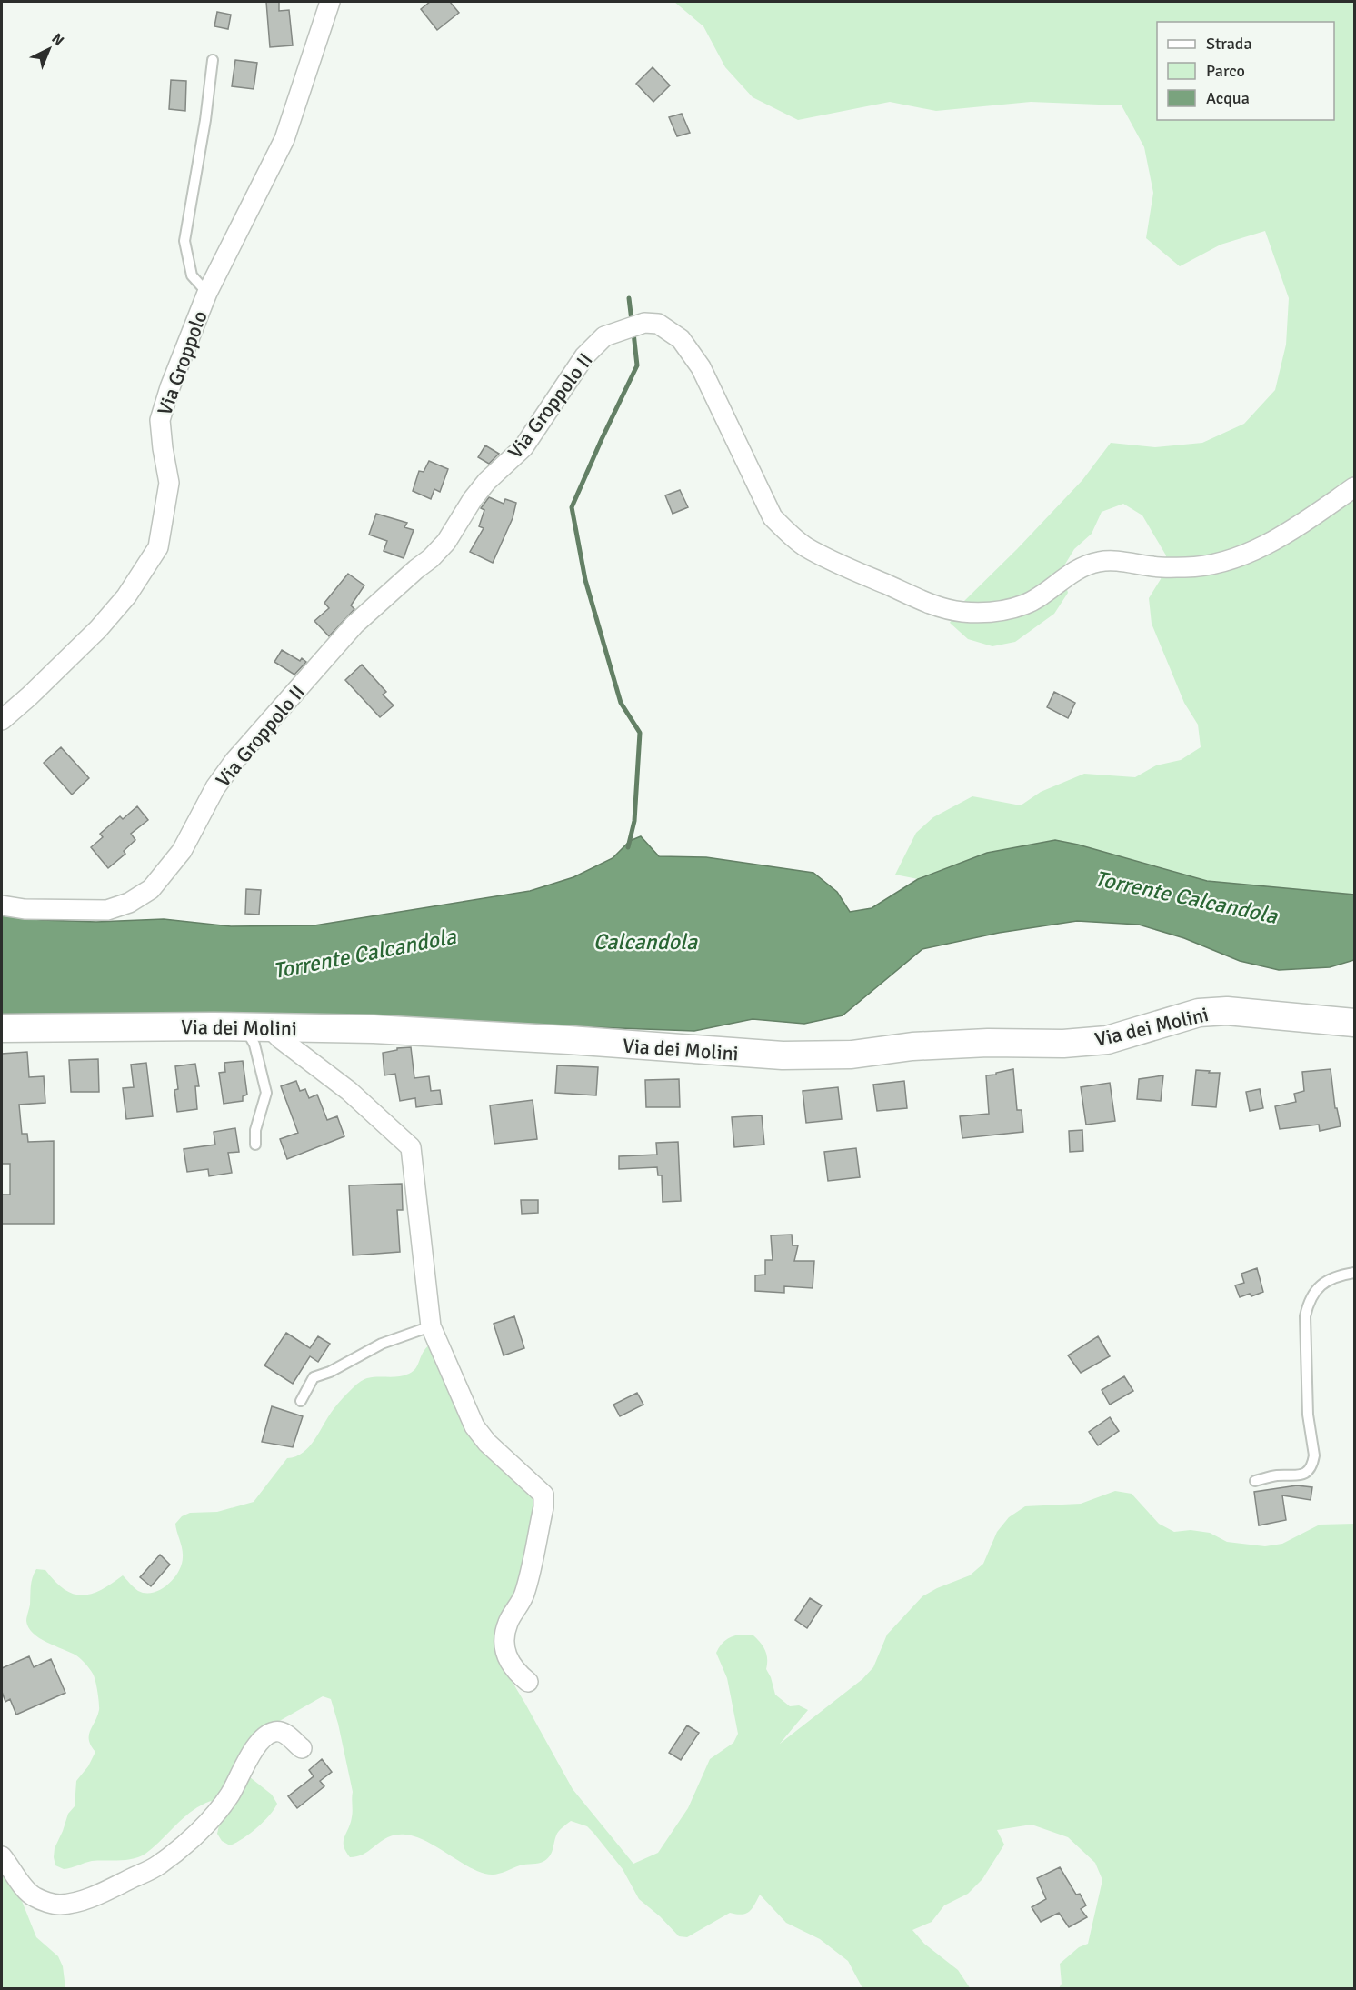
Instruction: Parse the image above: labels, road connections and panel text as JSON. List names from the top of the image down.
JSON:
{
  "streets": {
    "street": ["Via Groppolo", "Via Groppolo II", "Via dei Molini"]
  },
  "water": ["Torrente Calcandola", "Calcandola"],
  "legend": ["Strada", "Parco", "Acqua"],
  "north": "top right"
}
